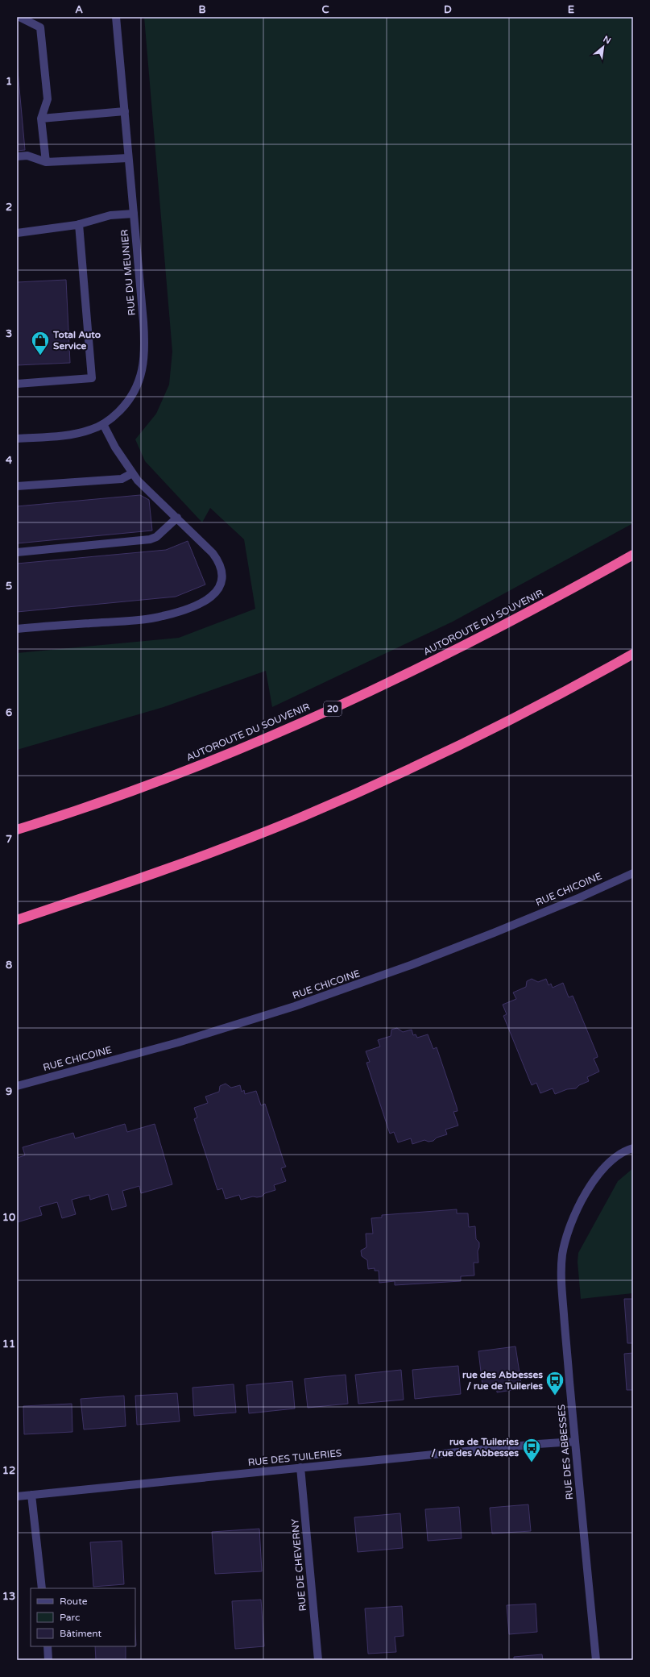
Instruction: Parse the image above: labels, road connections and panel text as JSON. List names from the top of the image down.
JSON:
{
  "streets": {
    "highway": ["AUTOROUTE DU SOUVENIR", "20"],
    "street": [
      "RUE DU MEUNIER",
      "RUE CHICOINE",
      "RUE DES ABBESSES",
      "RUE DES TUILERIES",
      "RUE DE CHEVERNY"
    ]
  },
  "crossings": [
    ["RUE DES ABBESSES", "RUE DES TUILERIES"],
    ["RUE DES TUILERIES", "RUE DE CHEVERNY"]
  ],
  "places": {
    "shop": ["Total Auto Service"],
    "bus stop": ["rue des Abbesses / rue de Tuileries", "rue de Tuileries / rue des Abbesses"]
  },
  "legend": ["Route", "Parc", "Bâtiment"],
  "north": "top right",
  "grid": {
    "columns": [
      "A",
      "B",
      "C",
      "D",
      "E"
    ],
    "rows": [
      "1",
      "2",
      "3",
      "4",
      "5",
      "6",
      "7",
      "8",
      "9",
      "10",
      "11",
      "12",
      "13"
    ]
  }
}
